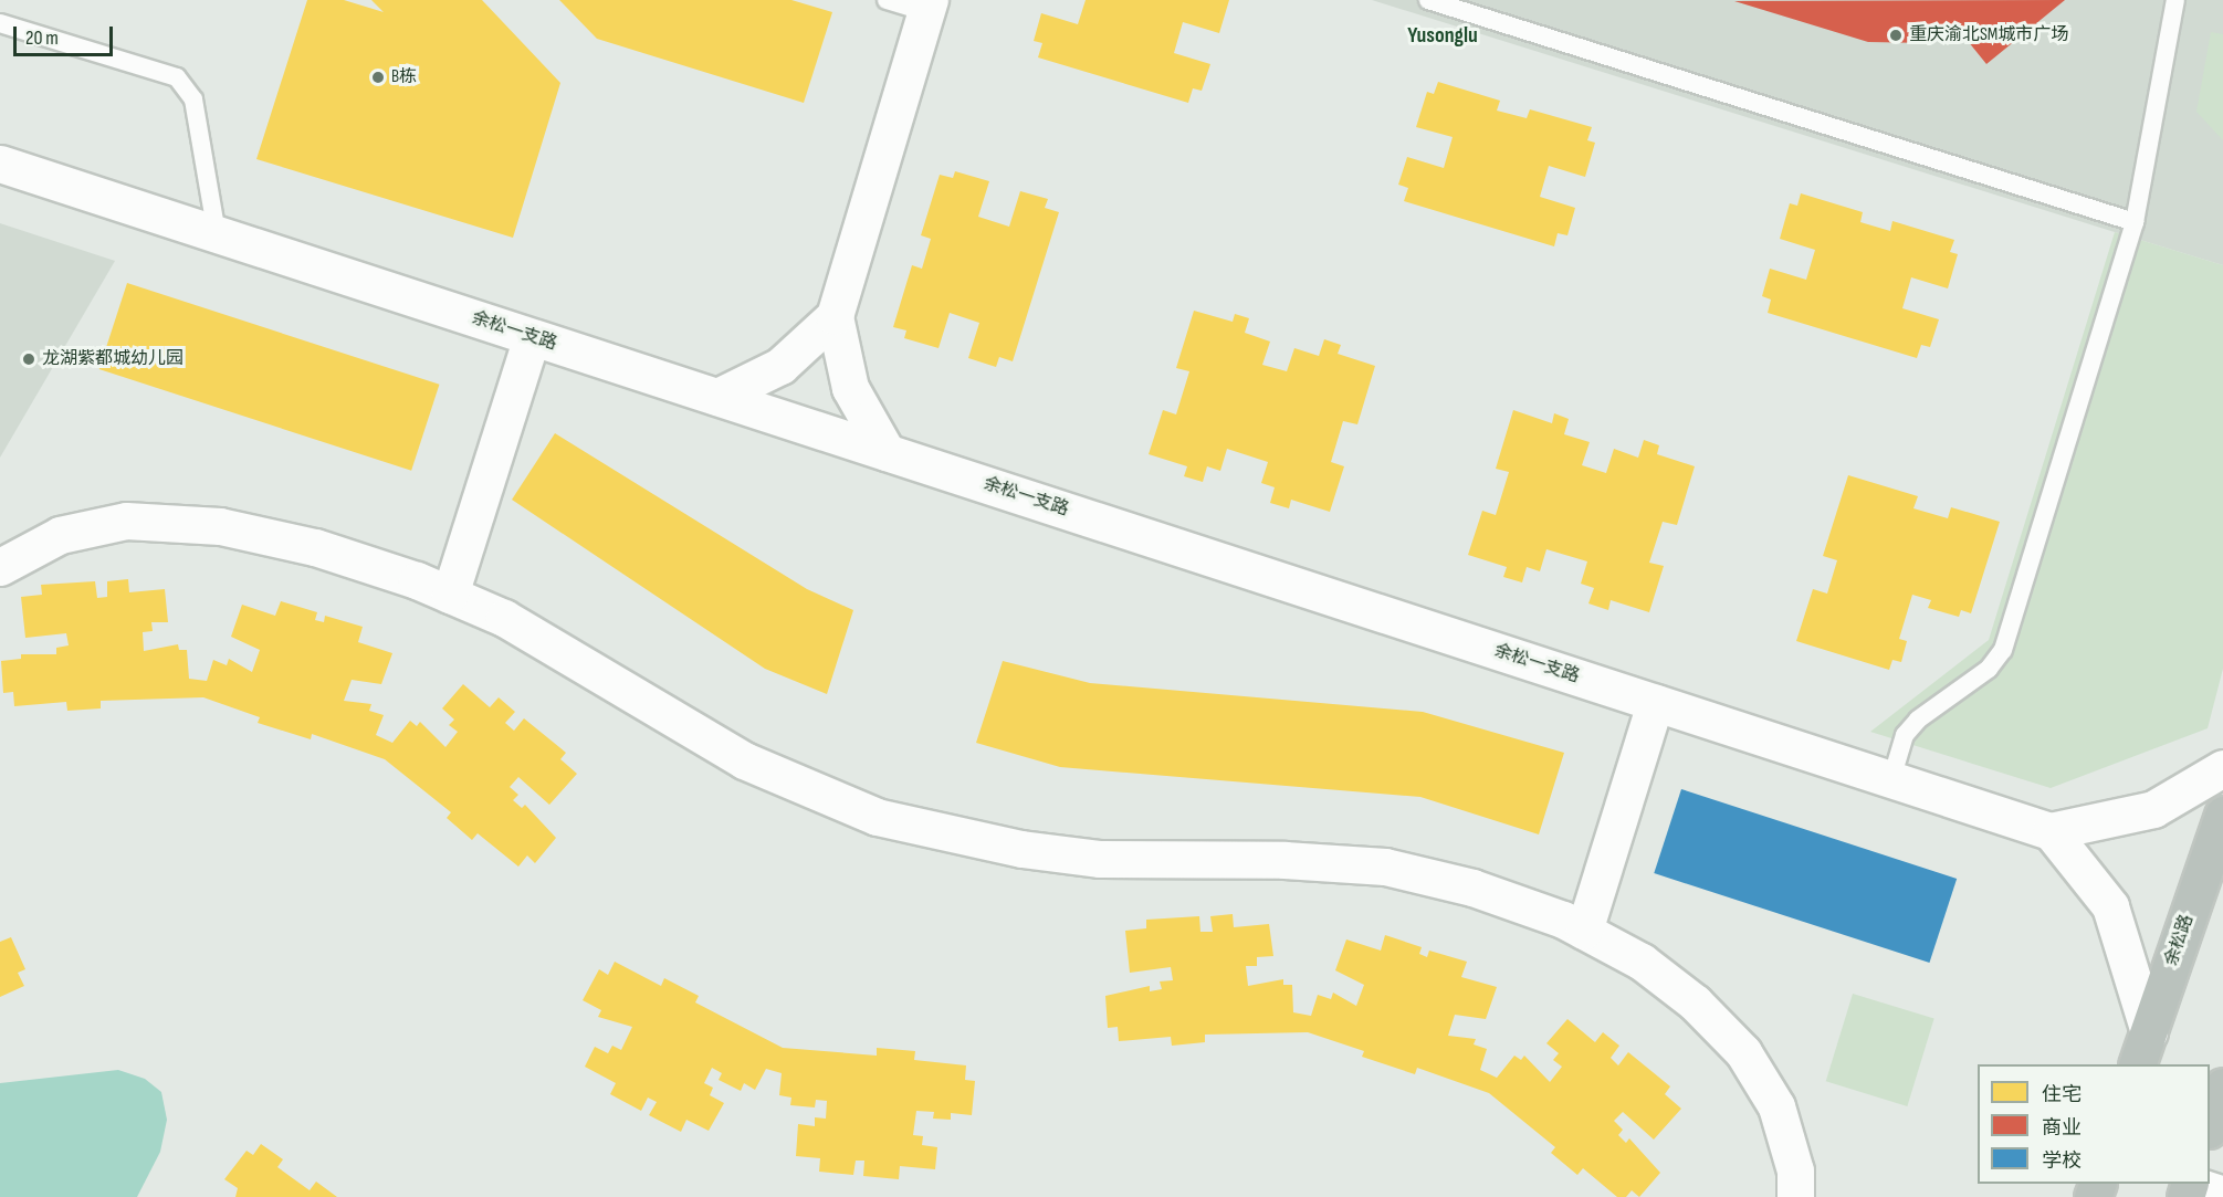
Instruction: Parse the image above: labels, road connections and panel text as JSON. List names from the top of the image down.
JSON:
{
  "streets": {
    "highway": ["余松路"],
    "street": ["余松一支路"]
  },
  "districts": ["Yusonglu"],
  "places": ["重庆渝北SM城市广场", "B栋", "龙湖紫都城幼儿园"],
  "legend": ["住宅", "商业", "学校"],
  "scale_bar": "20 m"
}
